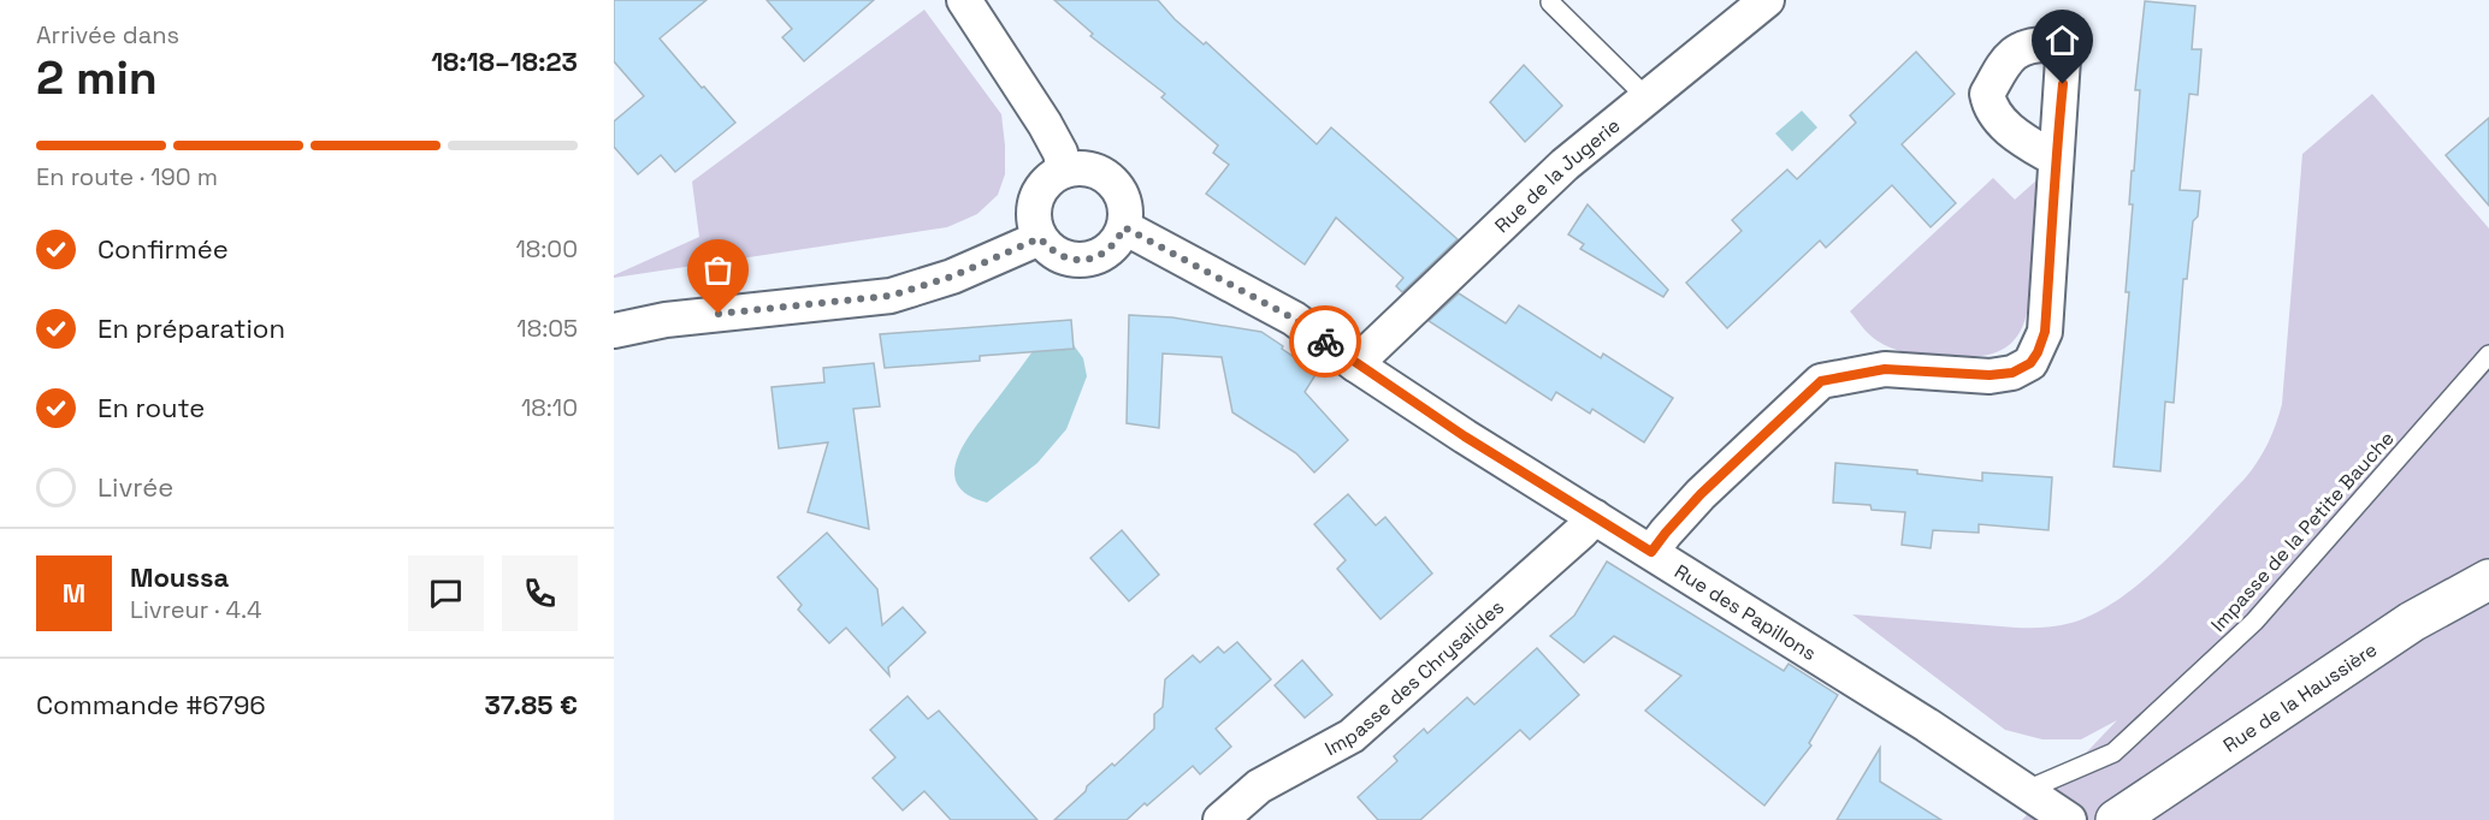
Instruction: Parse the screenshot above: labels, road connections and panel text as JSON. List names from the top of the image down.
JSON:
{
  "streets": {
    "main road": ["Rue de la Haussière"],
    "street": ["Rue de la Jugerie", "Rue des Papillons", "Impasse des Chrysalides"],
    "lane": ["Impasse de la Petite Bauche"]
  },
  "crossings": [
    ["Rue de la Jugerie", "Rue des Papillons"],
    ["Impasse de la Petite Bauche", "Rue des Papillons"],
    ["Rue des Papillons", "Impasse des Chrysalides"]
  ],
  "page": {
    "heading": ["2 min", "Arrivée dans", "18:18–18:23"],
    "panel": [
      "Moussa",
      "Livreur · 4.4",
      "Commande #6796",
      "37.85 €"
    ],
    "bar": "En route · 190 m",
    "list": [
      ["Confirmée", "18:00"],
      ["En préparation", "18:05"],
      ["En route", "18:10"],
      "Livrée"
    ],
    "round": "M"
  }
}
